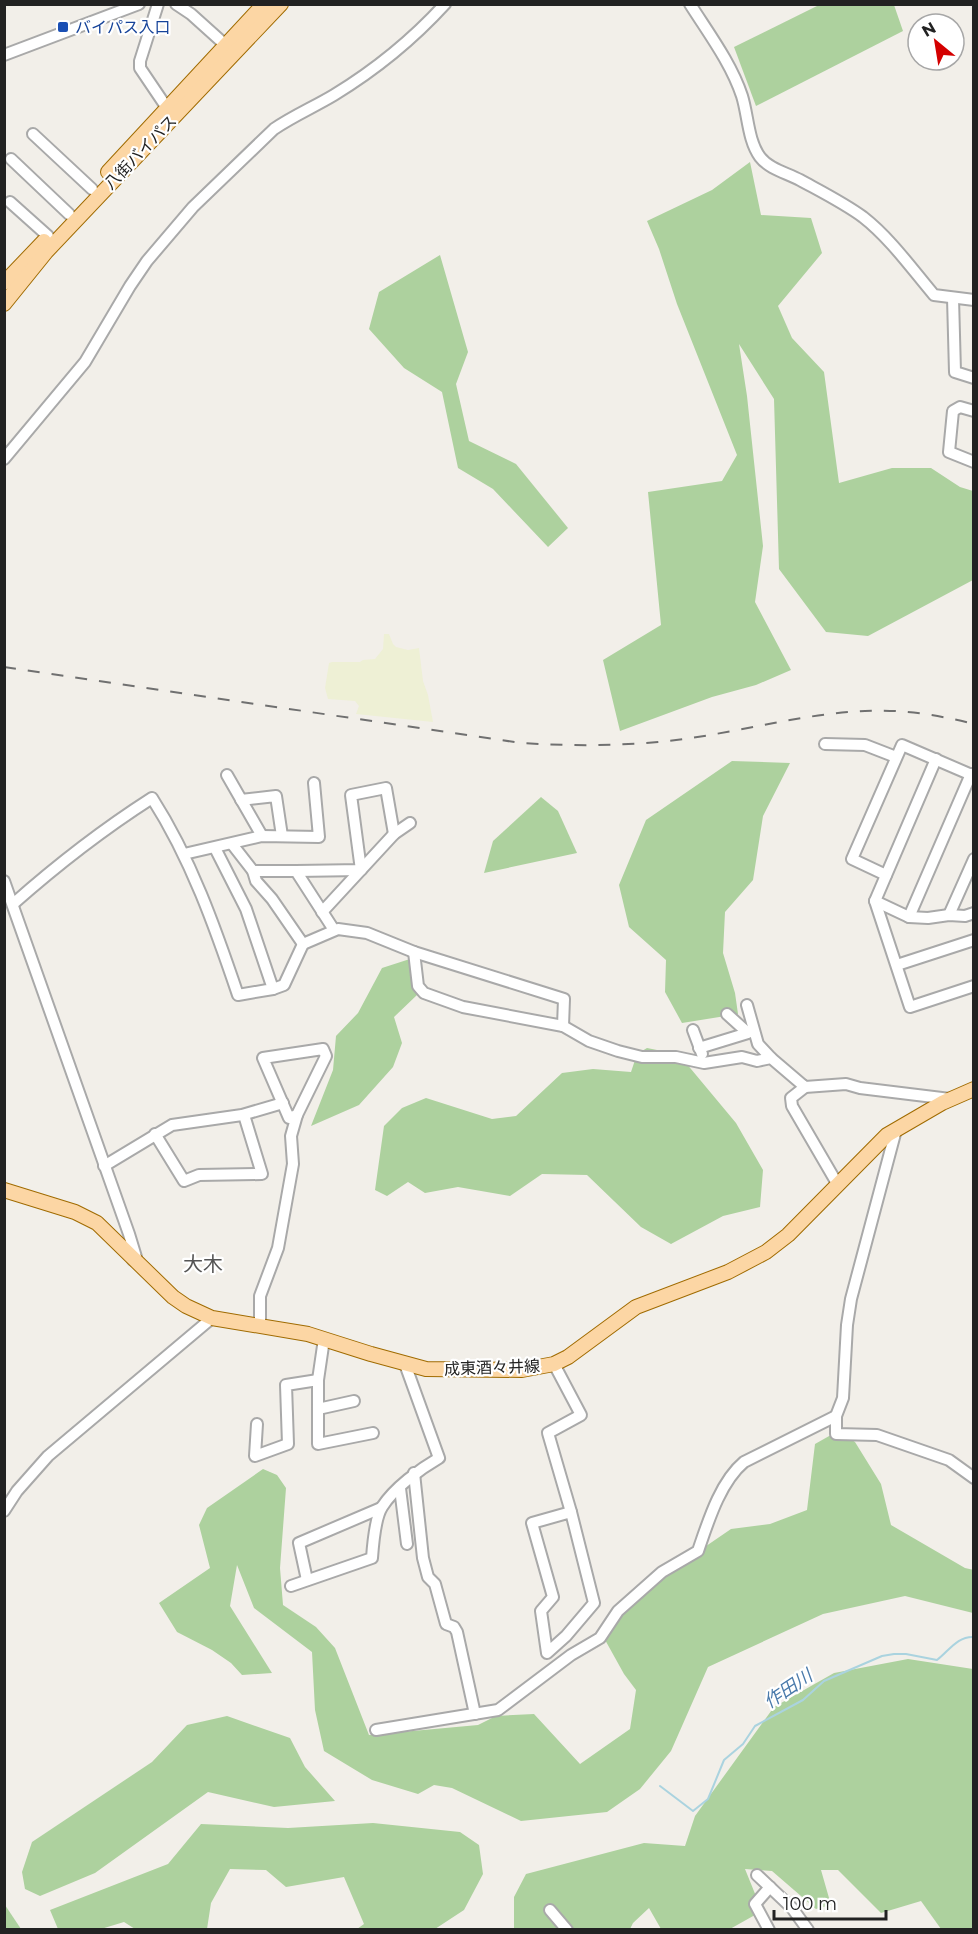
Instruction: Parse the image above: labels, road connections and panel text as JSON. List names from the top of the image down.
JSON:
{
  "streets": {
    "main road": ["八街バイパス", "成東酒々井線"]
  },
  "districts": ["大木"],
  "water": ["作田川"],
  "places": {
    "transit": ["バイパス入口"]
  },
  "scale_bar": "100 m",
  "north": "top left"
}
